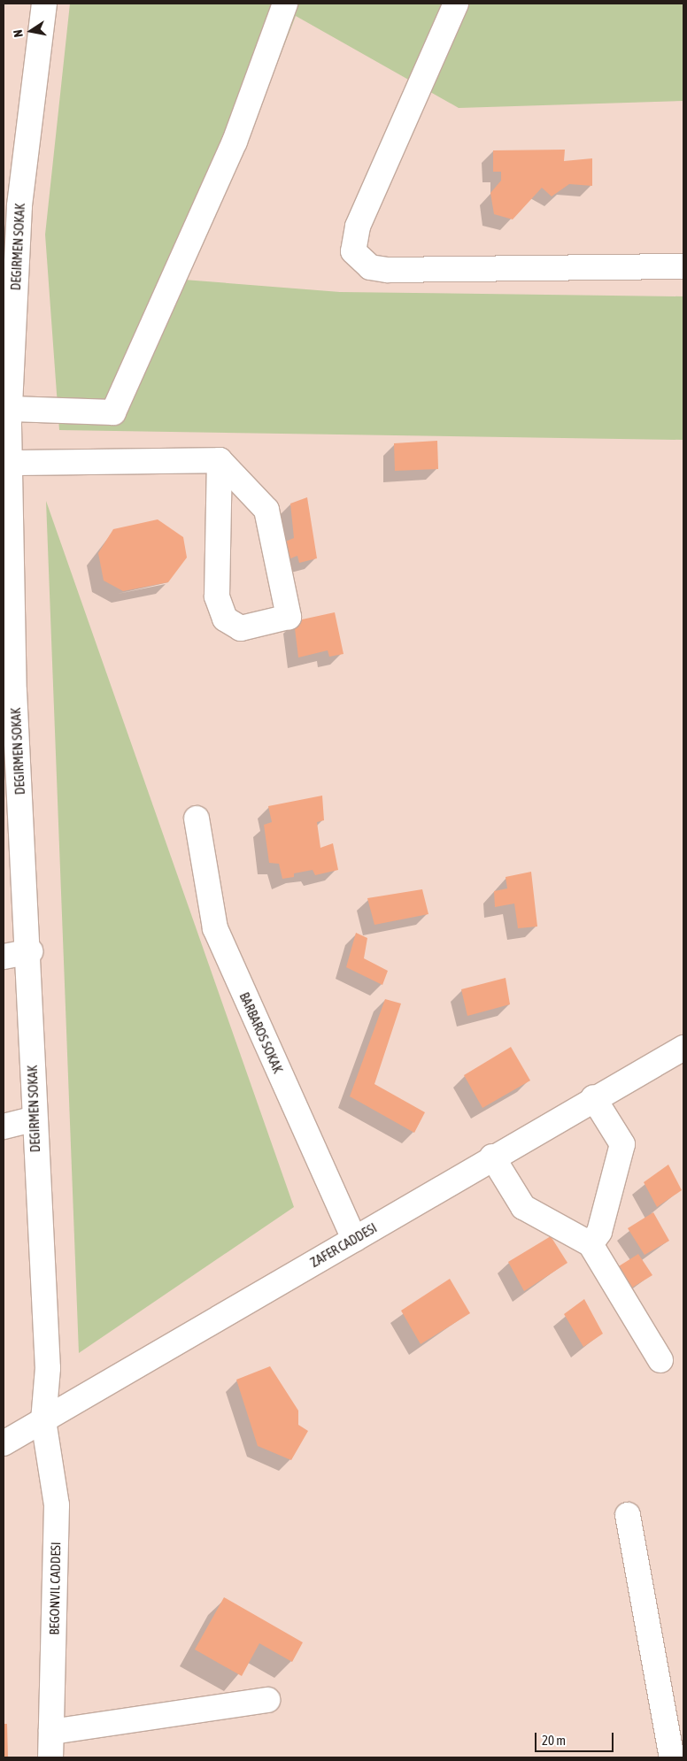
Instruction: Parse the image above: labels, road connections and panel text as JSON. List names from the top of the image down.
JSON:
{
  "streets": {
    "street": [
      "DEGIRMEN SOKAK",
      "BARBAROS SOKAK",
      "ZAFER CADDESI",
      "BEGONVIL CADDESI"
    ]
  },
  "crossings": [
    ["DEGIRMEN SOKAK", "ZAFER CADDESI"],
    ["DEGIRMEN SOKAK", "BEGONVIL CADDESI"],
    ["BARBAROS SOKAK", "ZAFER CADDESI"],
    ["ZAFER CADDESI", "BEGONVIL CADDESI"]
  ],
  "scale_bar": "20 m",
  "north": "left"
}
